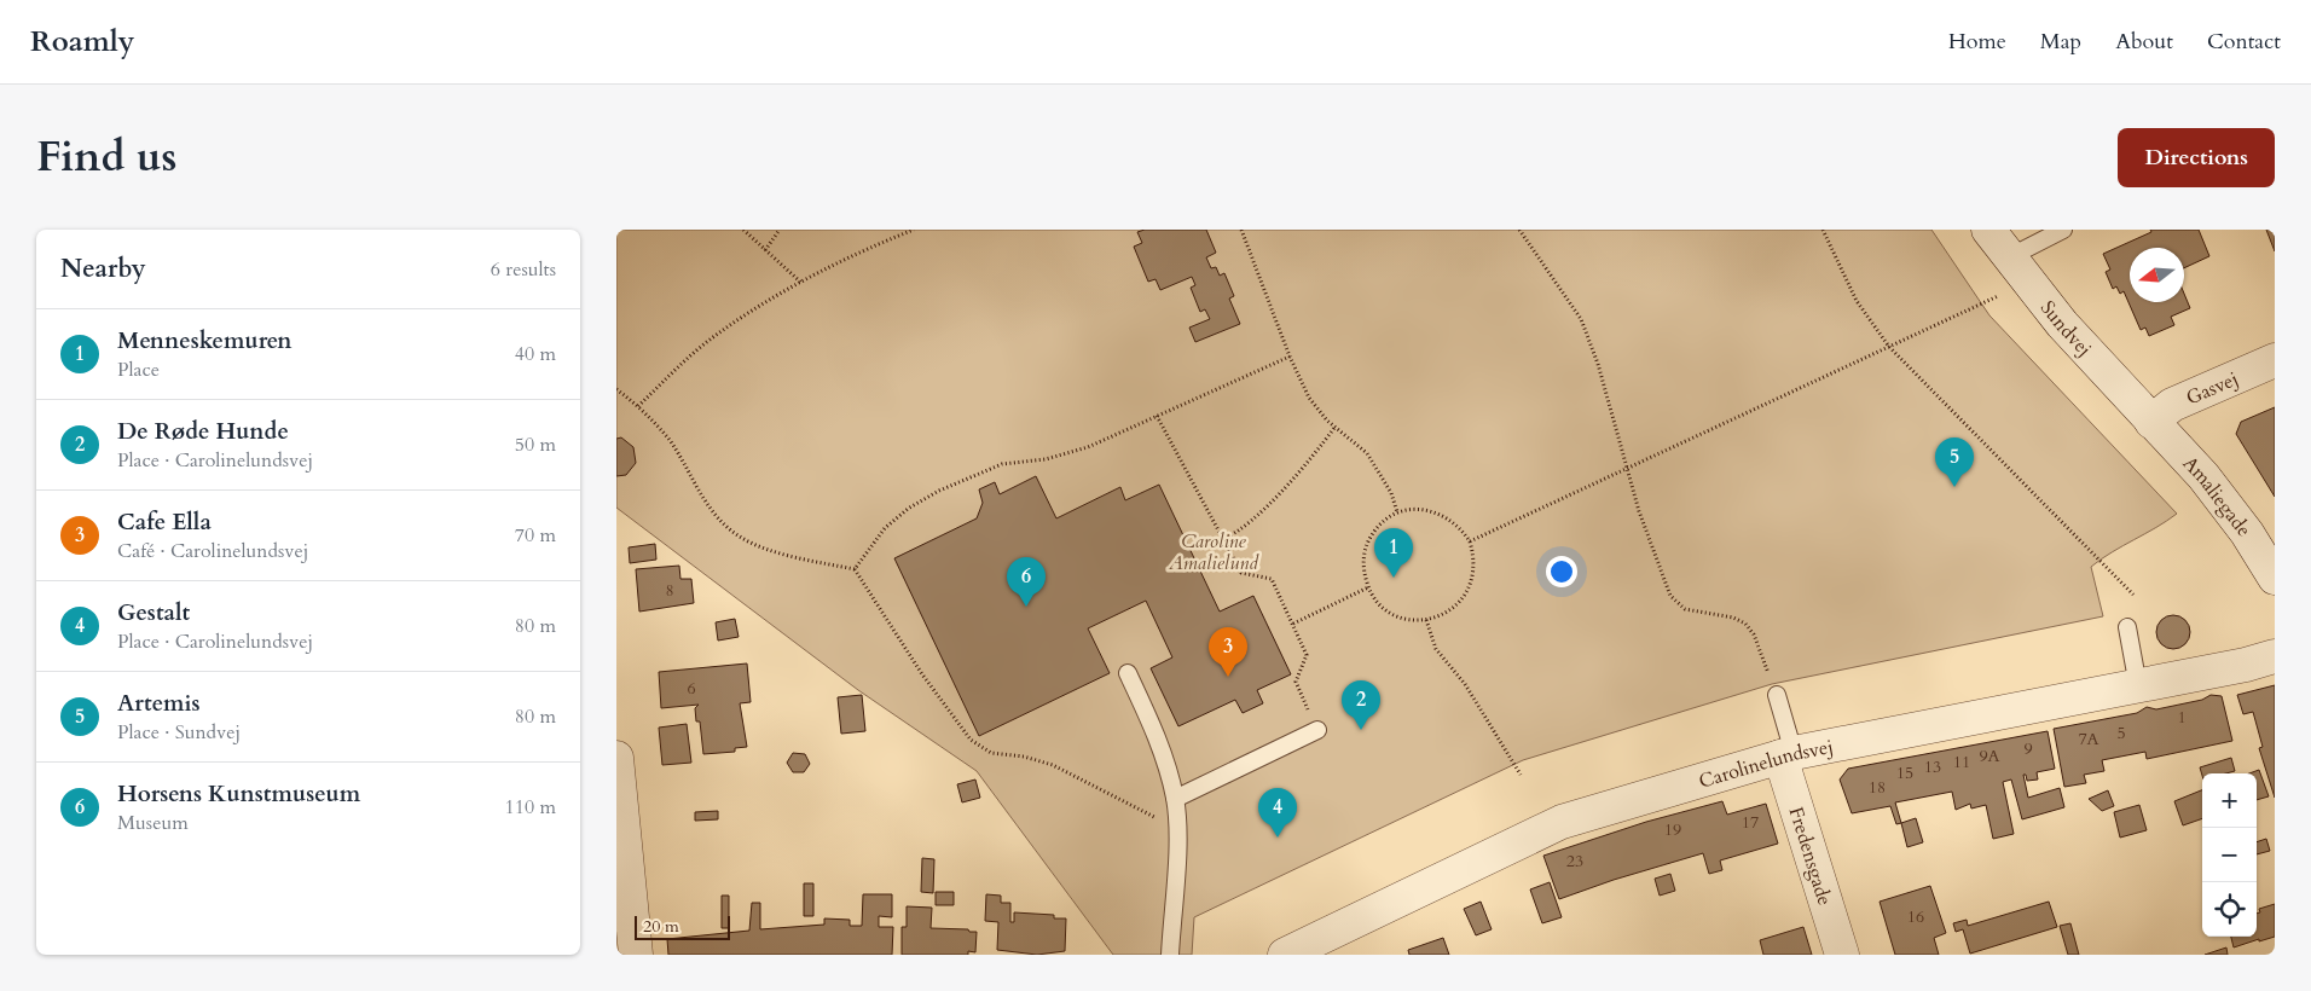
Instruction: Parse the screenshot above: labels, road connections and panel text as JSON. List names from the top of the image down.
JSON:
{
  "streets": {
    "street": [
      "Sundvej",
      "Gasvej",
      "Amaliegade",
      "Carolinelundsvej",
      "Fredensgade"
    ]
  },
  "crossings": [
    ["Sundvej", "Gasvej"],
    ["Sundvej", "Amaliegade"],
    ["Gasvej", "Amaliegade"],
    ["Carolinelundsvej", "Fredensgade"]
  ],
  "parks": ["Caroline Amalielund"],
  "house_numbers": [
    "8",
    "6",
    "1",
    "5",
    "7A",
    "9",
    "9A",
    "11",
    "13",
    "15",
    "18",
    "17",
    "19",
    "23",
    "16"
  ],
  "scale_bar": "20 m",
  "north": "left",
  "page": {
    "header": "Roamly",
    "nav": [
      "Home",
      "Map",
      "About",
      "Contact"
    ],
    "title": "Find us",
    "buttons": "Directions",
    "heading": ["Nearby", "6 results"],
    "list": [
      {
        "mark": "1",
        "name": "Menneskemuren",
        "note": "Place",
        "value": "40 m"
      },
      {
        "mark": "2",
        "name": "De Røde Hunde",
        "note": "Place · Carolinelundsvej",
        "value": "50 m"
      },
      {
        "mark": "3",
        "name": "Cafe Ella",
        "note": "Café · Carolinelundsvej",
        "value": "70 m"
      },
      {
        "mark": "4",
        "name": "Gestalt",
        "note": "Place · Carolinelundsvej",
        "value": "80 m"
      },
      {
        "mark": "5",
        "name": "Artemis",
        "note": "Place · Sundvej",
        "value": "80 m"
      },
      {
        "mark": "6",
        "name": "Horsens Kunstmuseum",
        "note": "Museum",
        "value": "110 m"
      }
    ],
    "pins": [
      "5",
      "1",
      "6",
      "3",
      "2",
      "4"
    ],
    "map_buttons": ["+", "−"],
    "scale": "20 m"
  }
}
